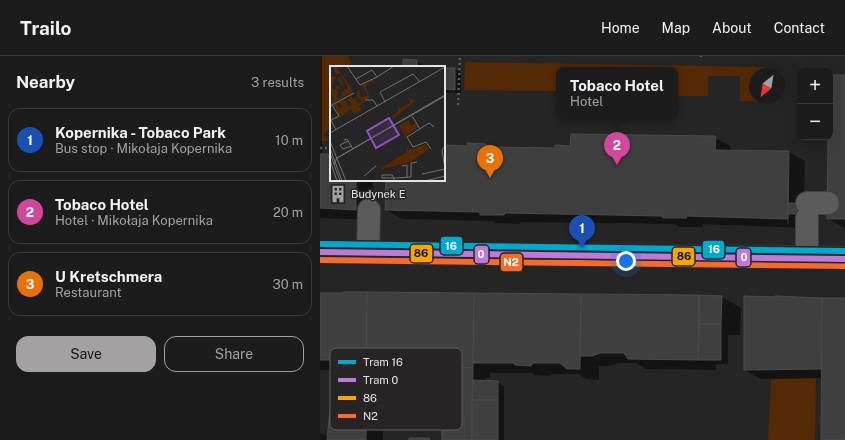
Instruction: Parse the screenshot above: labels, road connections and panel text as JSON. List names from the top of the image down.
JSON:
{
  "places": {
    "building": ["Budynek E"]
  },
  "lines": [
    "tram line 16",
    "tram line 0",
    "transit line 86",
    "transit line N2"
  ],
  "legend": [
    "Tram 16",
    "Tram 0",
    "86",
    "N2"
  ],
  "north": "bottom left",
  "page": {
    "header": "Trailo",
    "nav": [
      "Home",
      "Map",
      "About",
      "Contact"
    ],
    "heading": ["Nearby", "3 results"],
    "popup": ["Tobaco Hotel", "Hotel"],
    "map_buttons": ["+", "−"],
    "list": [
      {
        "mark": "1",
        "name": "Kopernika - Tobaco Park",
        "note": "Bus stop · Mikołaja Kopernika",
        "value": "10 m"
      },
      {
        "mark": "2",
        "name": "Tobaco Hotel",
        "note": "Hotel · Mikołaja Kopernika",
        "value": "20 m"
      },
      {
        "mark": "3",
        "name": "U Kretschmera",
        "note": "Restaurant",
        "value": "30 m"
      }
    ],
    "pins": ["2", "3", "1"],
    "buttons": ["Save", "Share"]
  }
}
